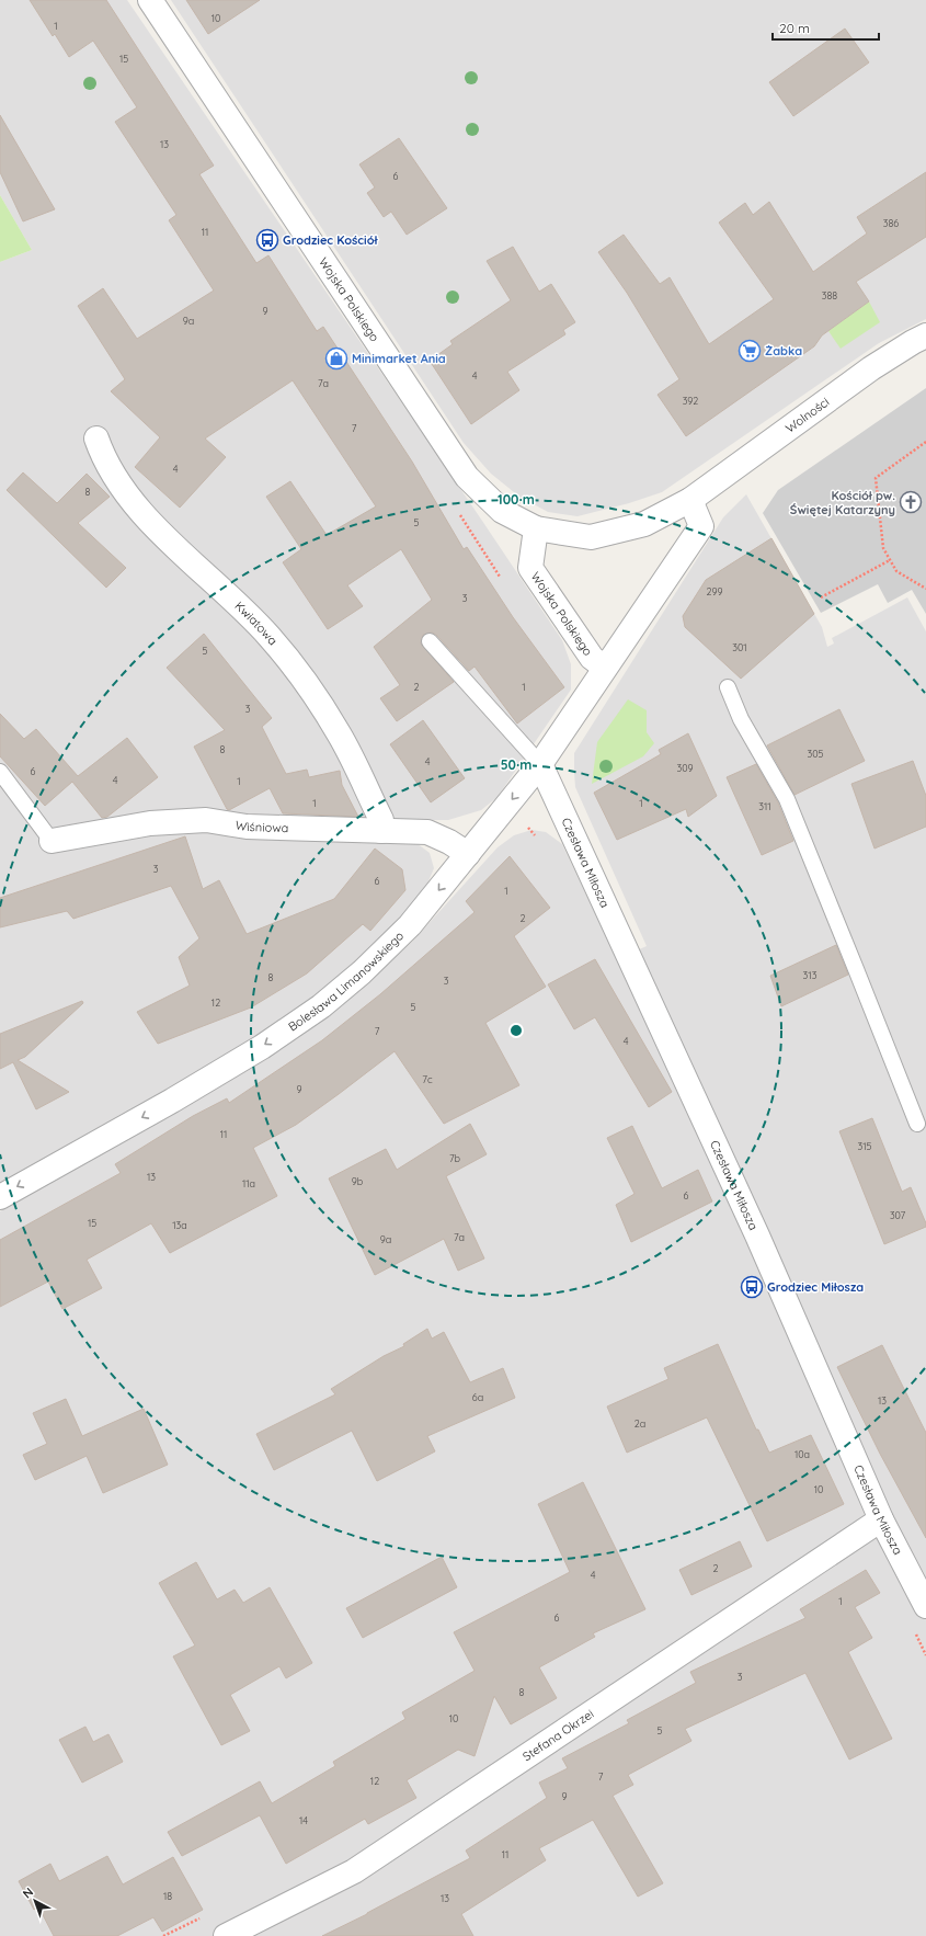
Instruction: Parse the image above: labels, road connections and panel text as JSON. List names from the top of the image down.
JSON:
{
  "streets": {
    "street": [
      "Wojska Polskiego",
      "Wolności",
      "Kwiatowa",
      "Wiśniowa",
      "Czesława Miłosza",
      "Bolesława Limanowskiego",
      "Stefana Okrzei"
    ]
  },
  "crossings": [
    ["Wojska Polskiego", "Wolności"],
    ["Wojska Polskiego", "Bolesława Limanowskiego"],
    ["Kwiatowa", "Wiśniowa"],
    ["Wiśniowa", "Bolesława Limanowskiego"],
    ["Czesława Miłosza", "Bolesława Limanowskiego"],
    ["Czesława Miłosza", "Stefana Okrzei"]
  ],
  "one_way": ["Bolesława Limanowskiego"],
  "places": {
    "bus stop": ["Grodziec Kościół", "Grodziec Miłosza"],
    "supermarket": ["Żabka"],
    "shop": ["Minimarket Ania"],
    "church": ["Kościół pw. Świętej Katarzyny"]
  },
  "house_numbers": [
    "10",
    "1",
    "15",
    "13",
    "6",
    "386",
    "11",
    "388",
    "9",
    "9a",
    "4",
    "7a",
    "392",
    "7",
    "4",
    "8",
    "5",
    "299",
    "3",
    "301",
    "5",
    "2",
    "1",
    "3",
    "8",
    "305",
    "4",
    "309",
    "6",
    "4",
    "1",
    "1",
    "1",
    "311",
    "3",
    "6",
    "1",
    "2",
    "313",
    "8",
    "3",
    "12",
    "5",
    "7",
    "4",
    "7c",
    "9",
    "11",
    "315",
    "7b",
    "13",
    "9b",
    "11a",
    "6",
    "307",
    "15",
    "13a",
    "7a",
    "9a",
    "6a",
    "13",
    "2a",
    "10a",
    "10",
    "2",
    "4",
    "1",
    "6",
    "3",
    "8",
    "10",
    "5",
    "7",
    "12",
    "9",
    "14",
    "11",
    "18",
    "13"
  ],
  "scale_bar": "20 m",
  "north": "top left",
  "rings": ["100 m", "50 m"]
}
